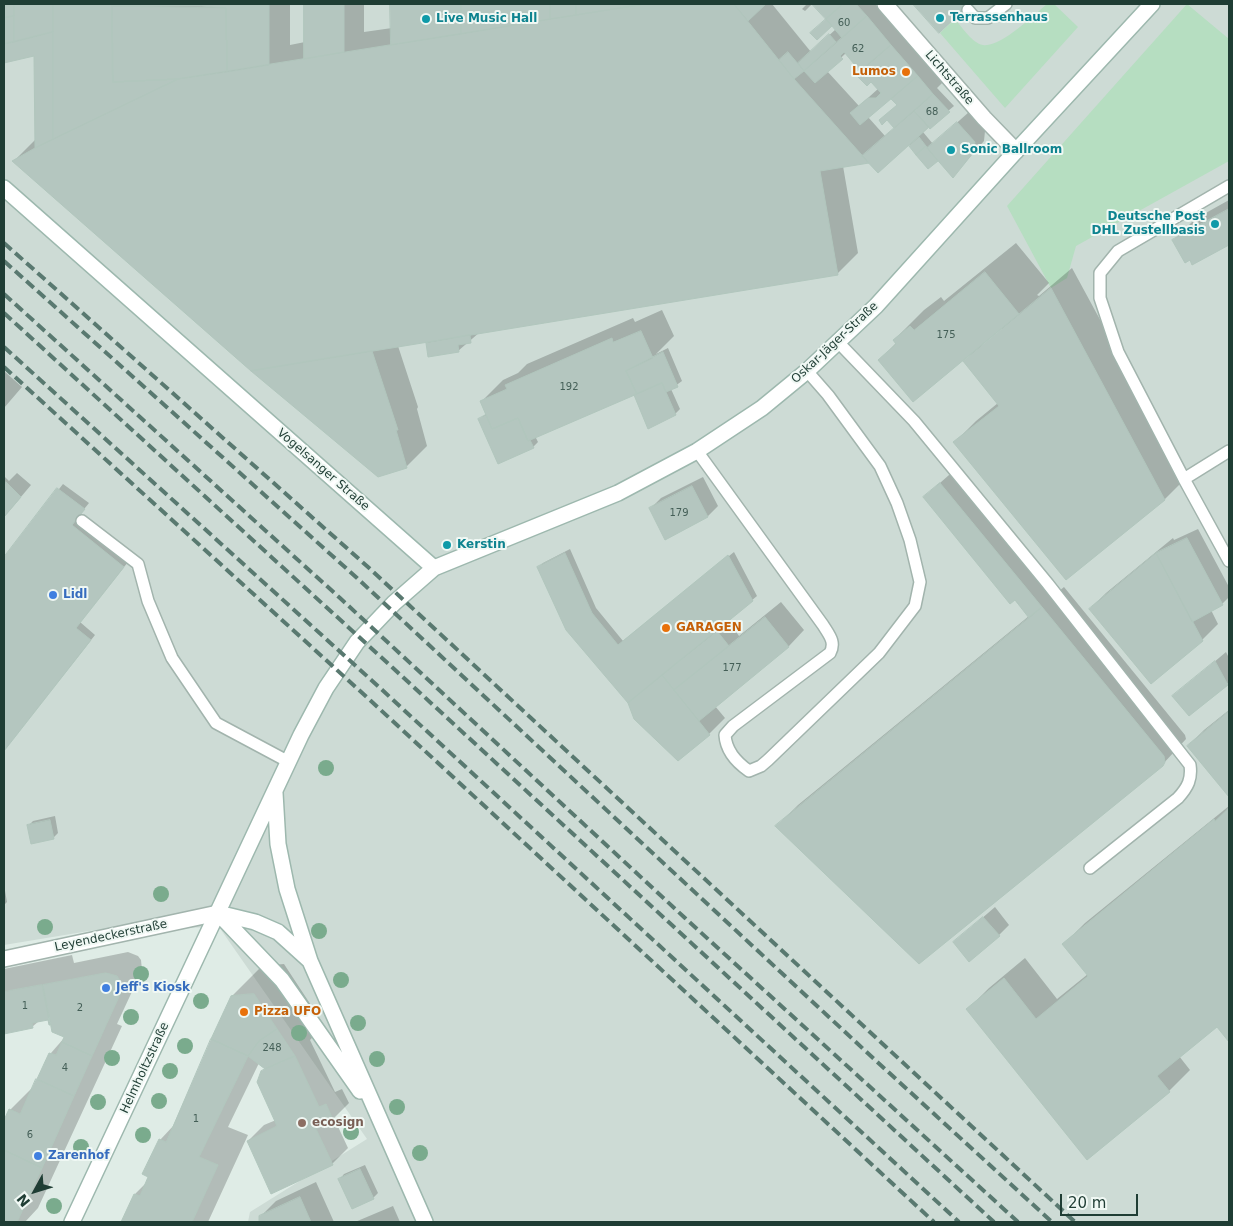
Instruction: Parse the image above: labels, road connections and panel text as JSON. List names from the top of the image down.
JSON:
{
  "streets": {
    "street": [
      "Lichtstraße",
      "Oskar-Jäger-Straße",
      "Vogelsanger Straße",
      "Leyendeckerstraße",
      "Helmholtzstraße"
    ]
  },
  "crossings": [
    ["Lichtstraße", "Oskar-Jäger-Straße"],
    ["Oskar-Jäger-Straße", "Vogelsanger Straße"],
    ["Leyendeckerstraße", "Helmholtzstraße"]
  ],
  "places": [
    "Terrassenhaus",
    "Live Music Hall",
    "Lumos",
    "Sonic Ballroom",
    "Deutsche Post DHL Zustellbasis",
    "Kerstin",
    "Lidl",
    "GARAGEN",
    "Jeff's Kiosk",
    "Pizza UFO",
    "ecosign",
    "Zarenhof"
  ],
  "house_numbers": [
    "60",
    "62",
    "68",
    "175",
    "192",
    "179",
    "177",
    "1",
    "2",
    "248",
    "4",
    "1",
    "6"
  ],
  "scale_bar": "20 m",
  "north": "bottom left"
}
